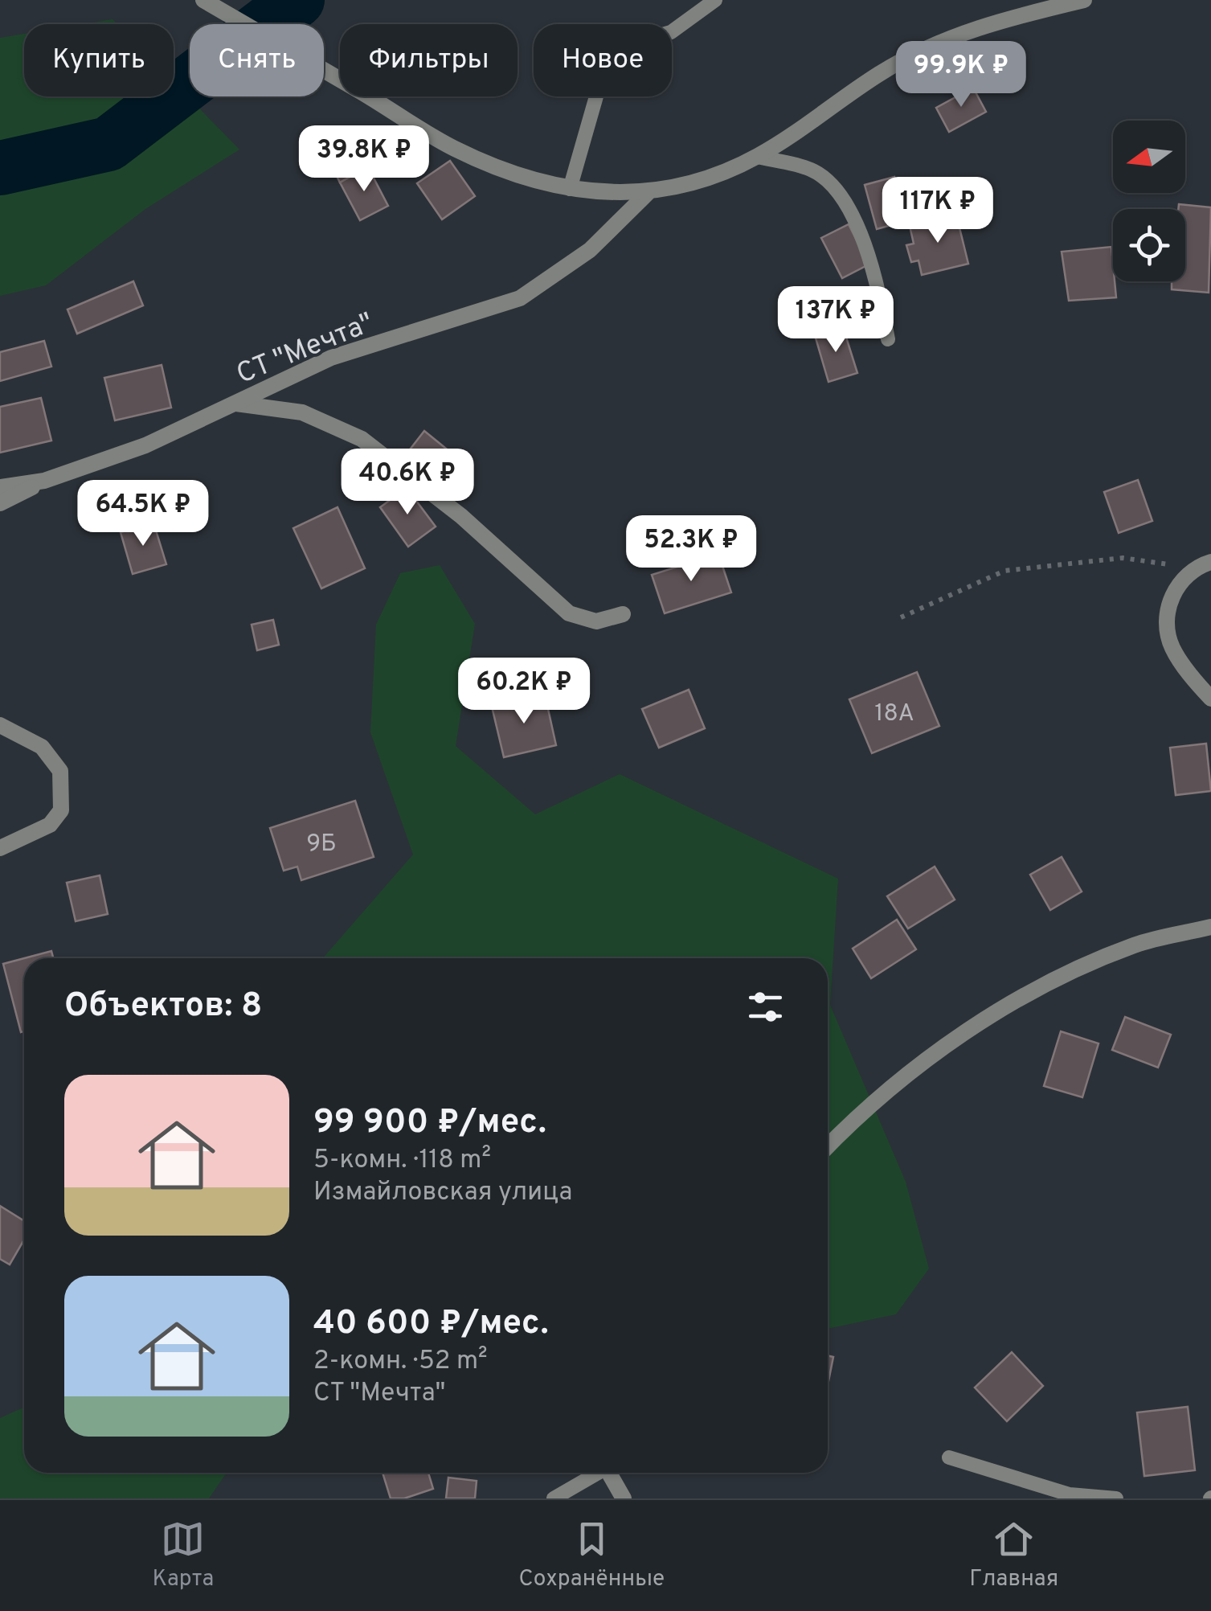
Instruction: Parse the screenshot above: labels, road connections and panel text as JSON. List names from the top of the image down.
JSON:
{
  "streets": {
    "street": ["СТ \"Мечта\""]
  },
  "house_numbers": ["18А", "9Б"],
  "north": "left",
  "page": {
    "chip": [
      "Купить",
      "Снять",
      "Фильтры",
      "Новое"
    ],
    "price": [
      "99.9K ₽",
      "39.8K ₽",
      "117K ₽",
      "137K ₽",
      "40.6K ₽",
      "64.5K ₽",
      "52.3K ₽",
      "60.2K ₽"
    ],
    "heading": "Объектов: 8",
    "list": [
      {
        "name": "99 900 ₽/мес.",
        "note": "5-комн. · 118 m² · Измайловская улица"
      },
      {
        "name": "40 600 ₽/мес.",
        "note": "2-комн. · 52 m² · СТ \"Мечта\""
      }
    ],
    "tabs": ["Карта", "Сохранённые", "Главная"]
  }
}
